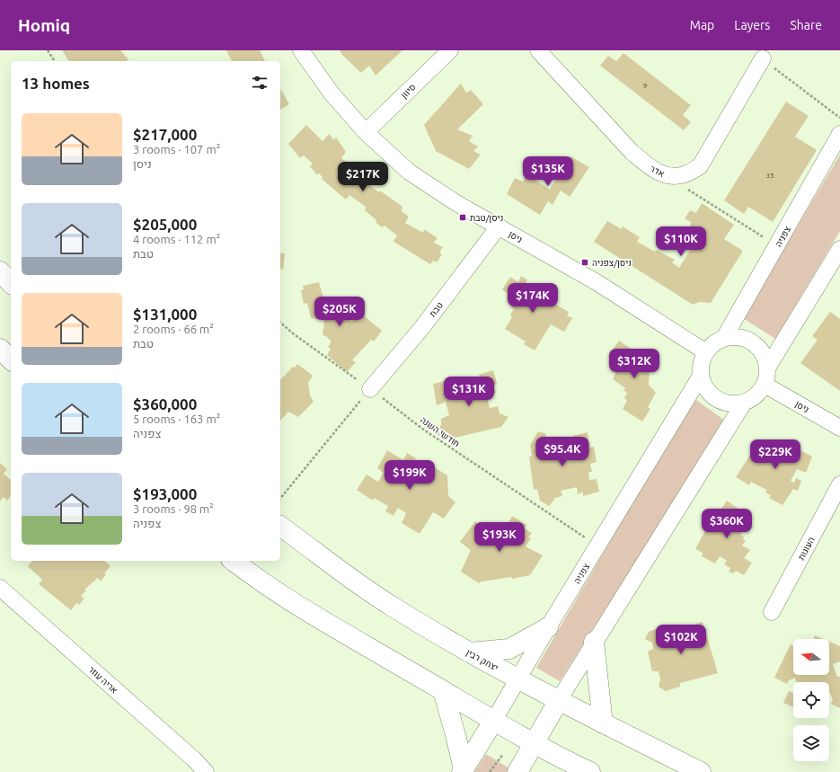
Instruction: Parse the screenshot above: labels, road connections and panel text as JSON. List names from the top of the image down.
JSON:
{
  "streets": {
    "main road": ["צפניה", "יצחק רבין"],
    "street": [
      "סיוון",
      "אדר",
      "ניסן",
      "טבת",
      "העונות",
      "אריה עוזר"
    ],
    "path": ["חודשי השנה"]
  },
  "crossings": [
    ["סיוון", "ניסן"],
    ["ניסן", "צפניה"],
    ["ניסן", "טבת"],
    ["צפניה", "חודשי השנה"],
    ["צפניה", "יצחק רבין"],
    ["טבת", "חודשי השנה"]
  ],
  "places": {
    "transit": ["ניסן/טבת", "ניסן/צפניה"]
  },
  "house_numbers": ["9", "35"],
  "north": "left",
  "page": {
    "header": "Homiq",
    "nav": ["Map", "Layers", "Share"],
    "heading": "13 homes",
    "list": [
      {
        "name": "$217,000",
        "note": "3 rooms · 107 m² · ניסן"
      },
      {
        "name": "$205,000",
        "note": "4 rooms · 112 m² · טבת"
      },
      {
        "name": "$131,000",
        "note": "2 rooms · 66 m² · טבת"
      },
      {
        "name": "$360,000",
        "note": "5 rooms · 163 m² · צפניה"
      },
      {
        "name": "$193,000",
        "note": "3 rooms · 98 m² · צפניה"
      }
    ],
    "price": [
      "$135K",
      "$217K",
      "$110K",
      "$174K",
      "$205K",
      "$312K",
      "$131K",
      "$95.4K",
      "$229K",
      "$199K",
      "$360K",
      "$193K",
      "$102K"
    ]
  }
}
